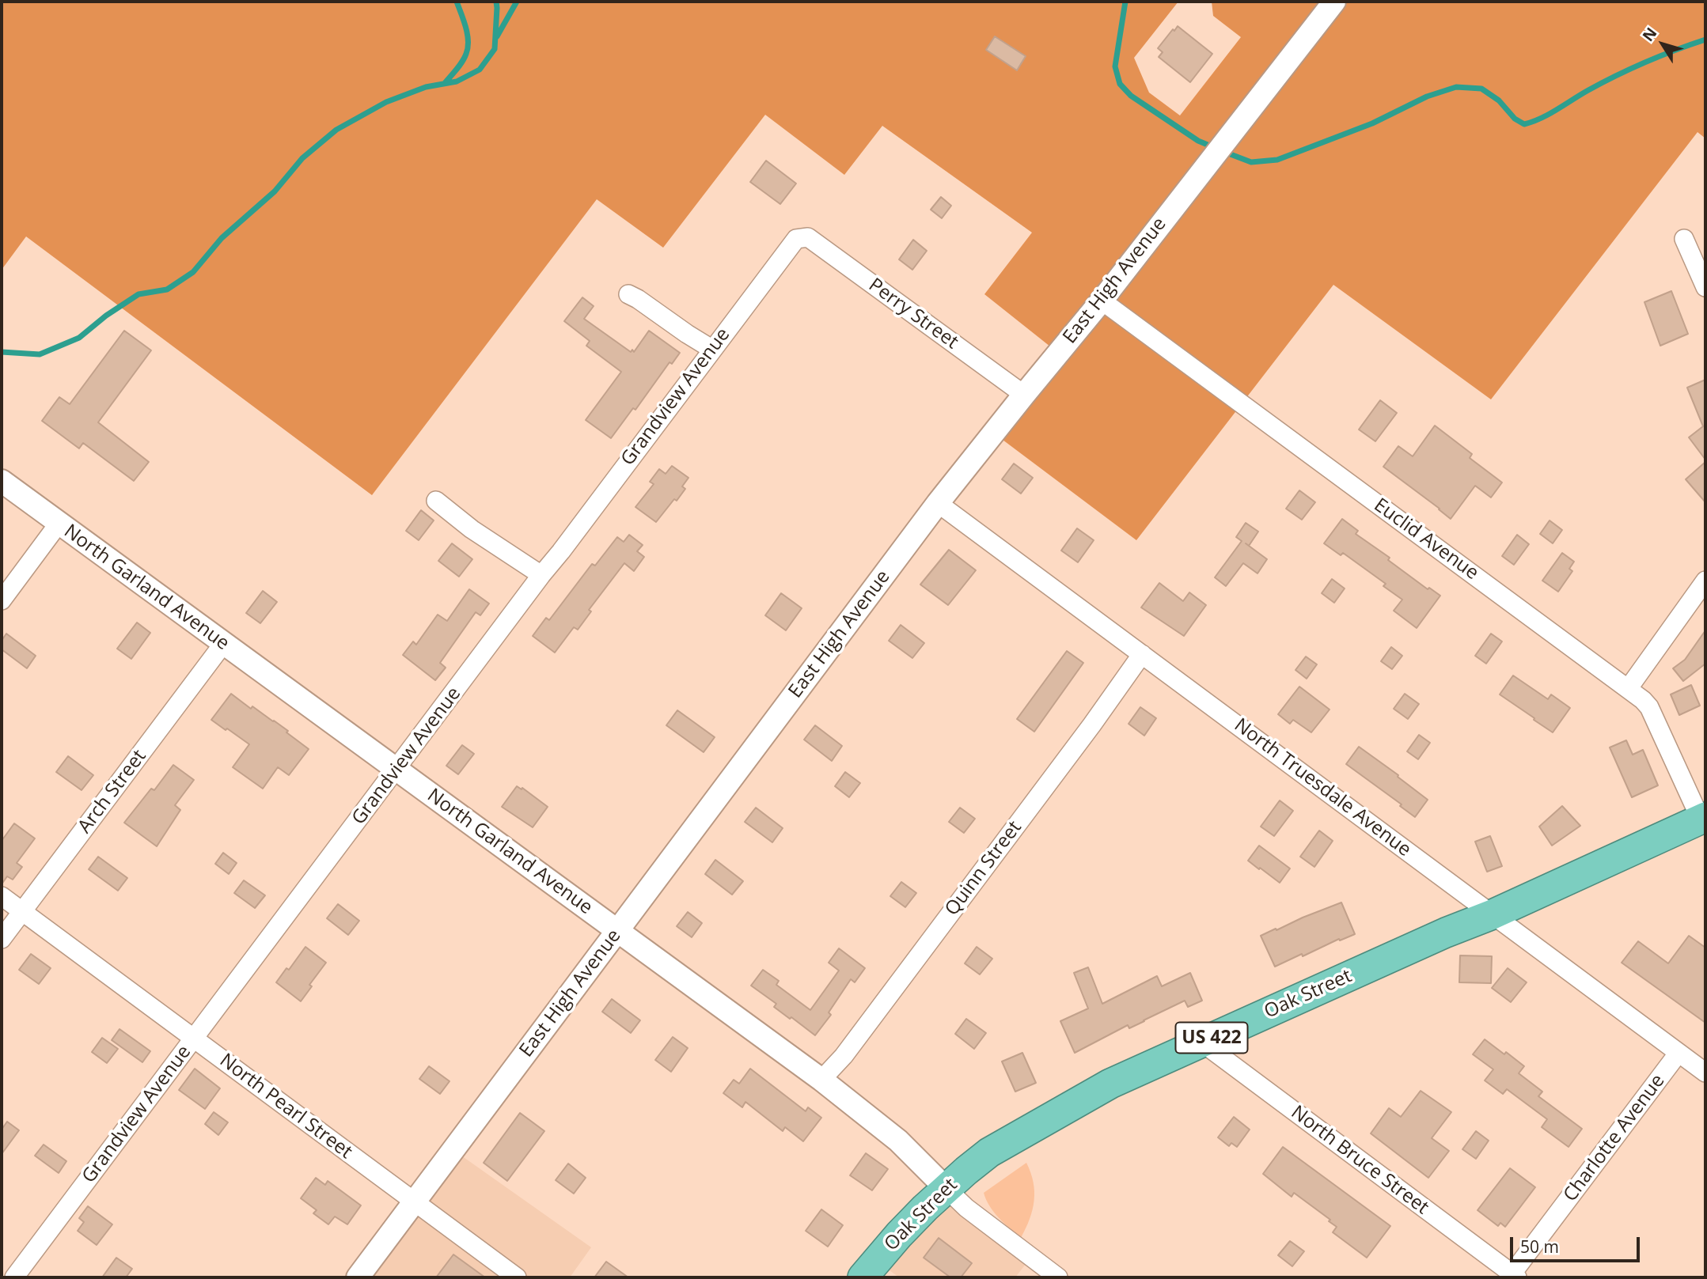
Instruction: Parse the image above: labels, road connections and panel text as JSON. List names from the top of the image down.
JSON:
{
  "streets": {
    "highway": ["Oak Street", "US 422"],
    "street": [
      "East High Avenue",
      "Perry Street",
      "Grandview Avenue",
      "Euclid Avenue",
      "North Garland Avenue",
      "North Truesdale Avenue",
      "Arch Street",
      "Quinn Street",
      "North Pearl Street",
      "Charlotte Avenue",
      "North Bruce Street"
    ]
  },
  "crossings": [
    ["East High Avenue", "Perry Street"],
    ["East High Avenue", "Euclid Avenue"],
    ["East High Avenue", "North Garland Avenue"],
    ["East High Avenue", "North Truesdale Avenue"],
    ["East High Avenue", "North Pearl Street"],
    ["Perry Street", "Grandview Avenue"],
    ["Grandview Avenue", "North Garland Avenue"],
    ["Grandview Avenue", "North Pearl Street"],
    ["Euclid Avenue", "Oak Street"],
    ["North Garland Avenue", "Arch Street"],
    ["North Garland Avenue", "Quinn Street"],
    ["North Garland Avenue", "Oak Street"],
    ["North Truesdale Avenue", "Quinn Street"],
    ["North Truesdale Avenue", "Oak Street"],
    ["North Truesdale Avenue", "Charlotte Avenue"],
    ["Arch Street", "North Pearl Street"],
    ["Oak Street", "North Bruce Street"],
    ["Charlotte Avenue", "North Bruce Street"]
  ],
  "scale_bar": "50 m",
  "north": "top left"
}
